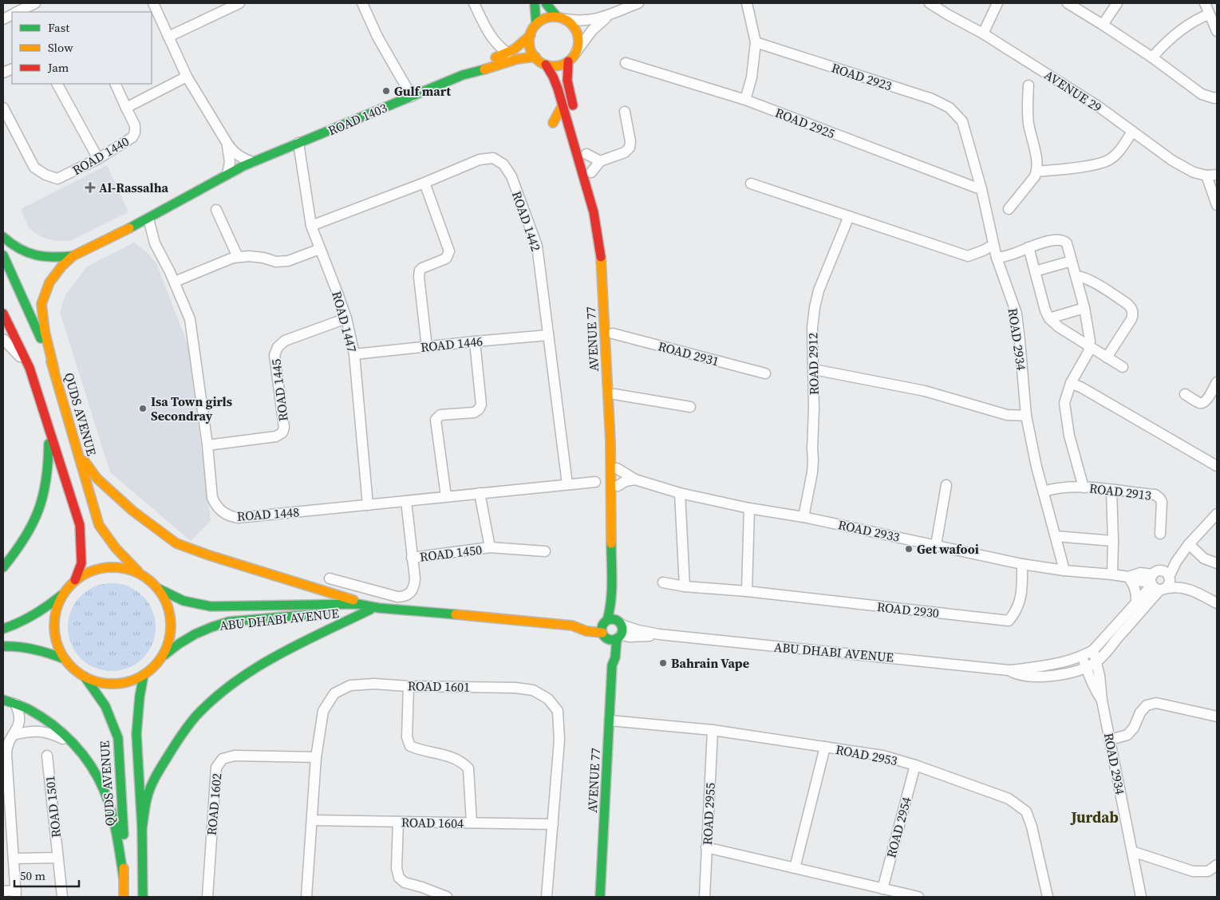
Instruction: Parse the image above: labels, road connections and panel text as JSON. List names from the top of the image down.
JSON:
{
  "streets": {
    "street": [
      "ROAD 2923",
      "AVENUE 29",
      "ROAD 1403",
      "ROAD 2925",
      "ROAD 1440",
      "ROAD 1442",
      "ROAD 1447",
      "AVENUE 77",
      "ROAD 2934",
      "ROAD 1446",
      "ROAD 2931",
      "ROAD 2912",
      "ROAD 1445",
      "QUDS AVENUE",
      "ROAD 2913",
      "ROAD 1448",
      "ROAD 2933",
      "ROAD 1450",
      "ROAD 2930",
      "ABU DHABI AVENUE",
      "ROAD 1601",
      "ROAD 2953",
      "ROAD 1602",
      "ROAD 1501",
      "ROAD 2955",
      "ROAD 1604",
      "ROAD 2954"
    ]
  },
  "crossings": [
    ["ROAD 2923", "ROAD 2934"],
    ["ROAD 1403", "ROAD 1447"],
    ["ROAD 1403", "AVENUE 77"],
    ["ROAD 1403", "QUDS AVENUE"],
    ["ROAD 1403", "ROAD 1448"],
    ["ROAD 2925", "ROAD 2934"],
    ["ROAD 1442", "ROAD 1447"],
    ["ROAD 1442", "ROAD 1446"],
    ["ROAD 1442", "ROAD 1448"],
    ["ROAD 1447", "ROAD 1446"],
    ["ROAD 1447", "ROAD 1445"],
    ["ROAD 1447", "ROAD 1448"],
    ["AVENUE 77", "ROAD 2931"],
    ["AVENUE 77", "ROAD 1448"],
    ["AVENUE 77", "ROAD 2933"],
    ["AVENUE 77", "ABU DHABI AVENUE"],
    ["AVENUE 77", "ROAD 2953"],
    ["ROAD 2934", "ROAD 2913"],
    ["ROAD 2934", "ROAD 2933"],
    ["ROAD 2934", "ABU DHABI AVENUE"],
    ["ROAD 2912", "ROAD 2933"],
    ["ROAD 1445", "ROAD 1448"],
    ["QUDS AVENUE", "ABU DHABI AVENUE"],
    ["ROAD 1448", "ROAD 2933"],
    ["ROAD 1448", "ROAD 1450"],
    ["ROAD 2933", "ROAD 2930"],
    ["ROAD 2933", "ABU DHABI AVENUE"],
    ["ROAD 1601", "ROAD 1602"],
    ["ROAD 1601", "ROAD 1604"],
    ["ROAD 2953", "ROAD 2955"],
    ["ROAD 2953", "ROAD 2954"]
  ],
  "districts": ["Jurdab"],
  "places": {
    "other": [
      "Gulf mart",
      "Isa Town girls Secondray",
      "Get wafooi",
      "Bahrain Vape"
    ],
    "health": ["Al-Rassalha"]
  },
  "legend": ["Fast", "Slow", "Jam"],
  "scale_bar": "50 m"
}
